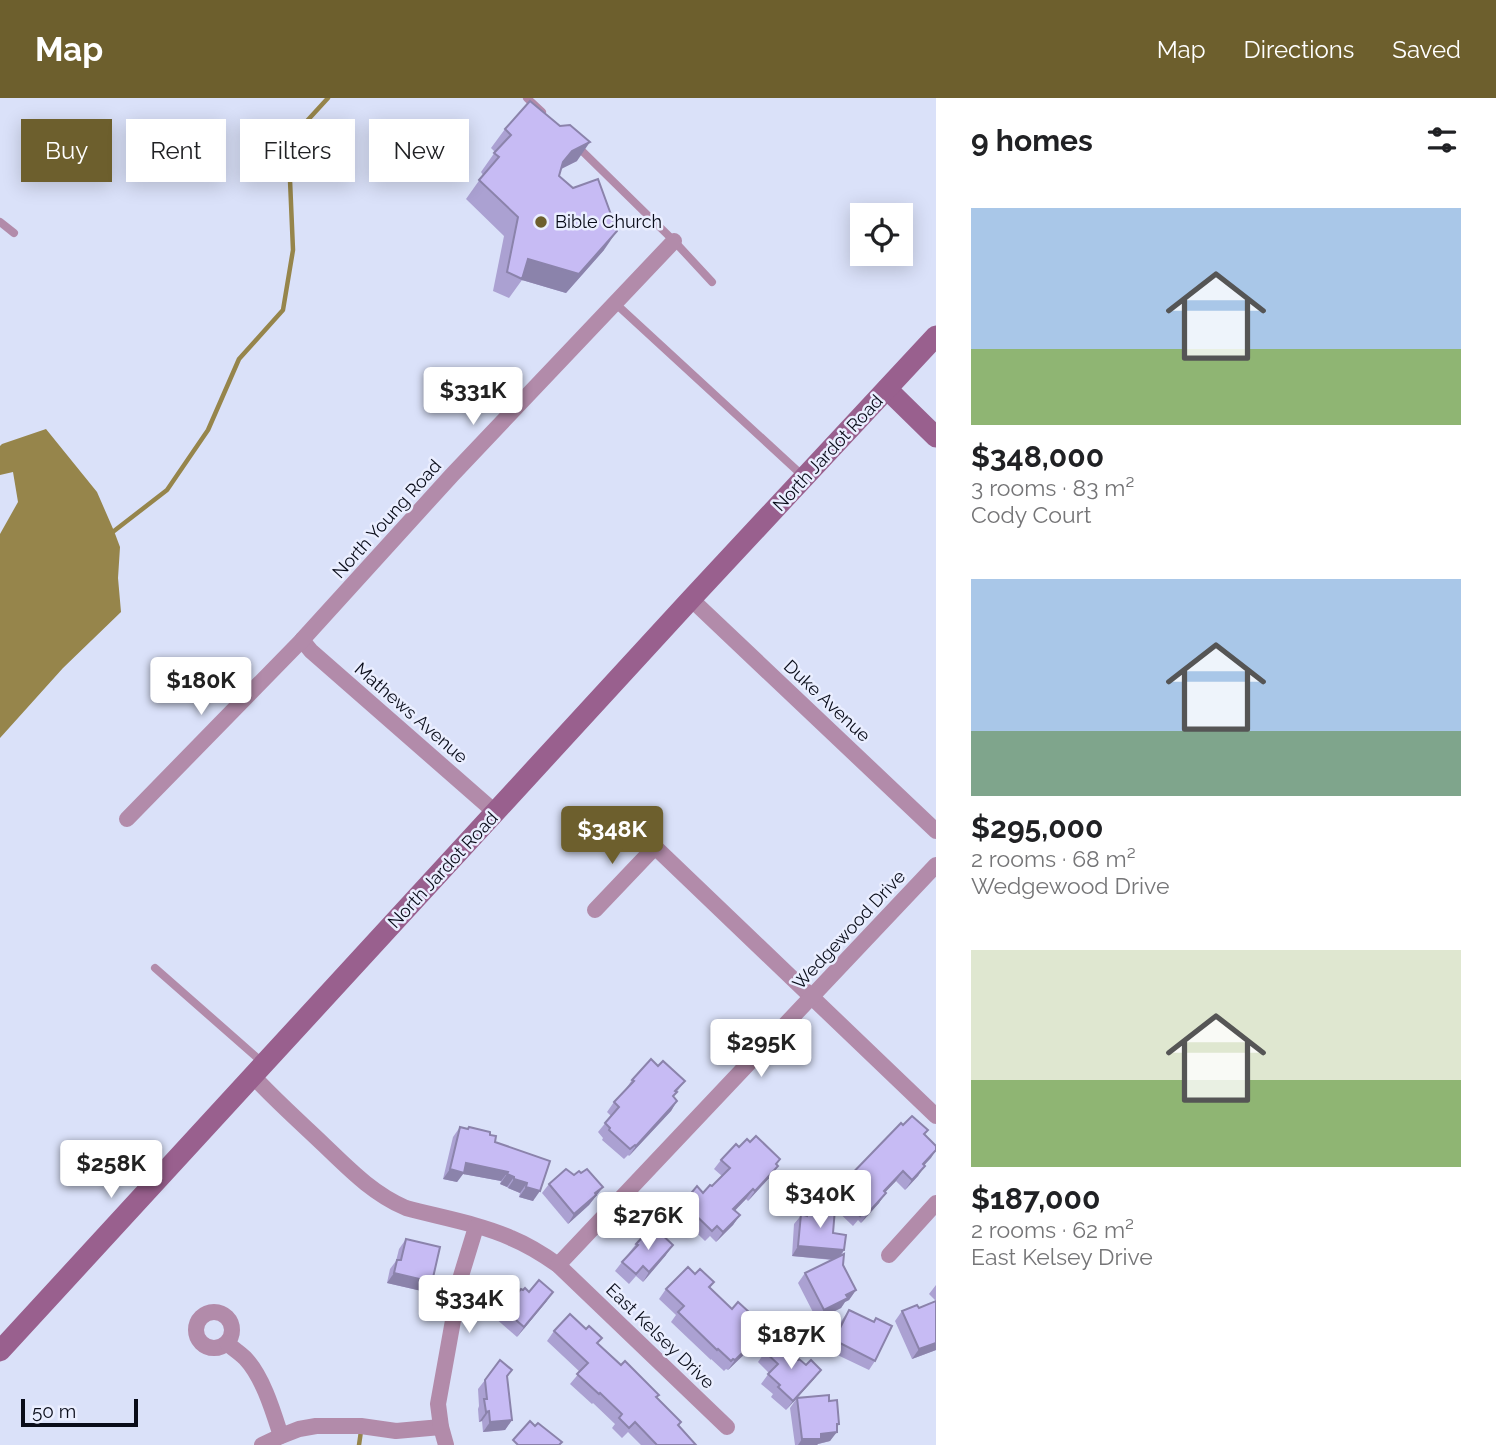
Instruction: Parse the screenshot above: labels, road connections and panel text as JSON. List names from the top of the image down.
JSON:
{
  "streets": {
    "main road": ["North Jardot Road"],
    "street": [
      "North Young Road",
      "Duke Avenue",
      "Mathews Avenue",
      "Wedgewood Drive",
      "East Kelsey Drive"
    ]
  },
  "crossings": [
    ["North Jardot Road", "Duke Avenue"],
    ["North Jardot Road", "Mathews Avenue"],
    ["North Jardot Road", "East Kelsey Drive"],
    ["North Young Road", "Mathews Avenue"],
    ["Wedgewood Drive", "East Kelsey Drive"]
  ],
  "places": ["Bible Church"],
  "scale_bar": "50 m",
  "page": {
    "header": "Map",
    "nav": ["Map", "Directions", "Saved"],
    "heading": "9 homes",
    "chip": [
      "Buy",
      "Rent",
      "Filters",
      "New"
    ],
    "list": [
      {
        "name": "$348,000",
        "note": "3 rooms · 83 m² · Cody Court"
      },
      {
        "name": "$295,000",
        "note": "2 rooms · 68 m² · Wedgewood Drive"
      },
      {
        "name": "$187,000",
        "note": "2 rooms · 62 m² · East Kelsey Drive"
      }
    ],
    "price": [
      "$331K",
      "$180K",
      "$348K",
      "$295K",
      "$258K",
      "$340K",
      "$276K",
      "$334K",
      "$187K"
    ],
    "scale": "50 m"
  }
}
